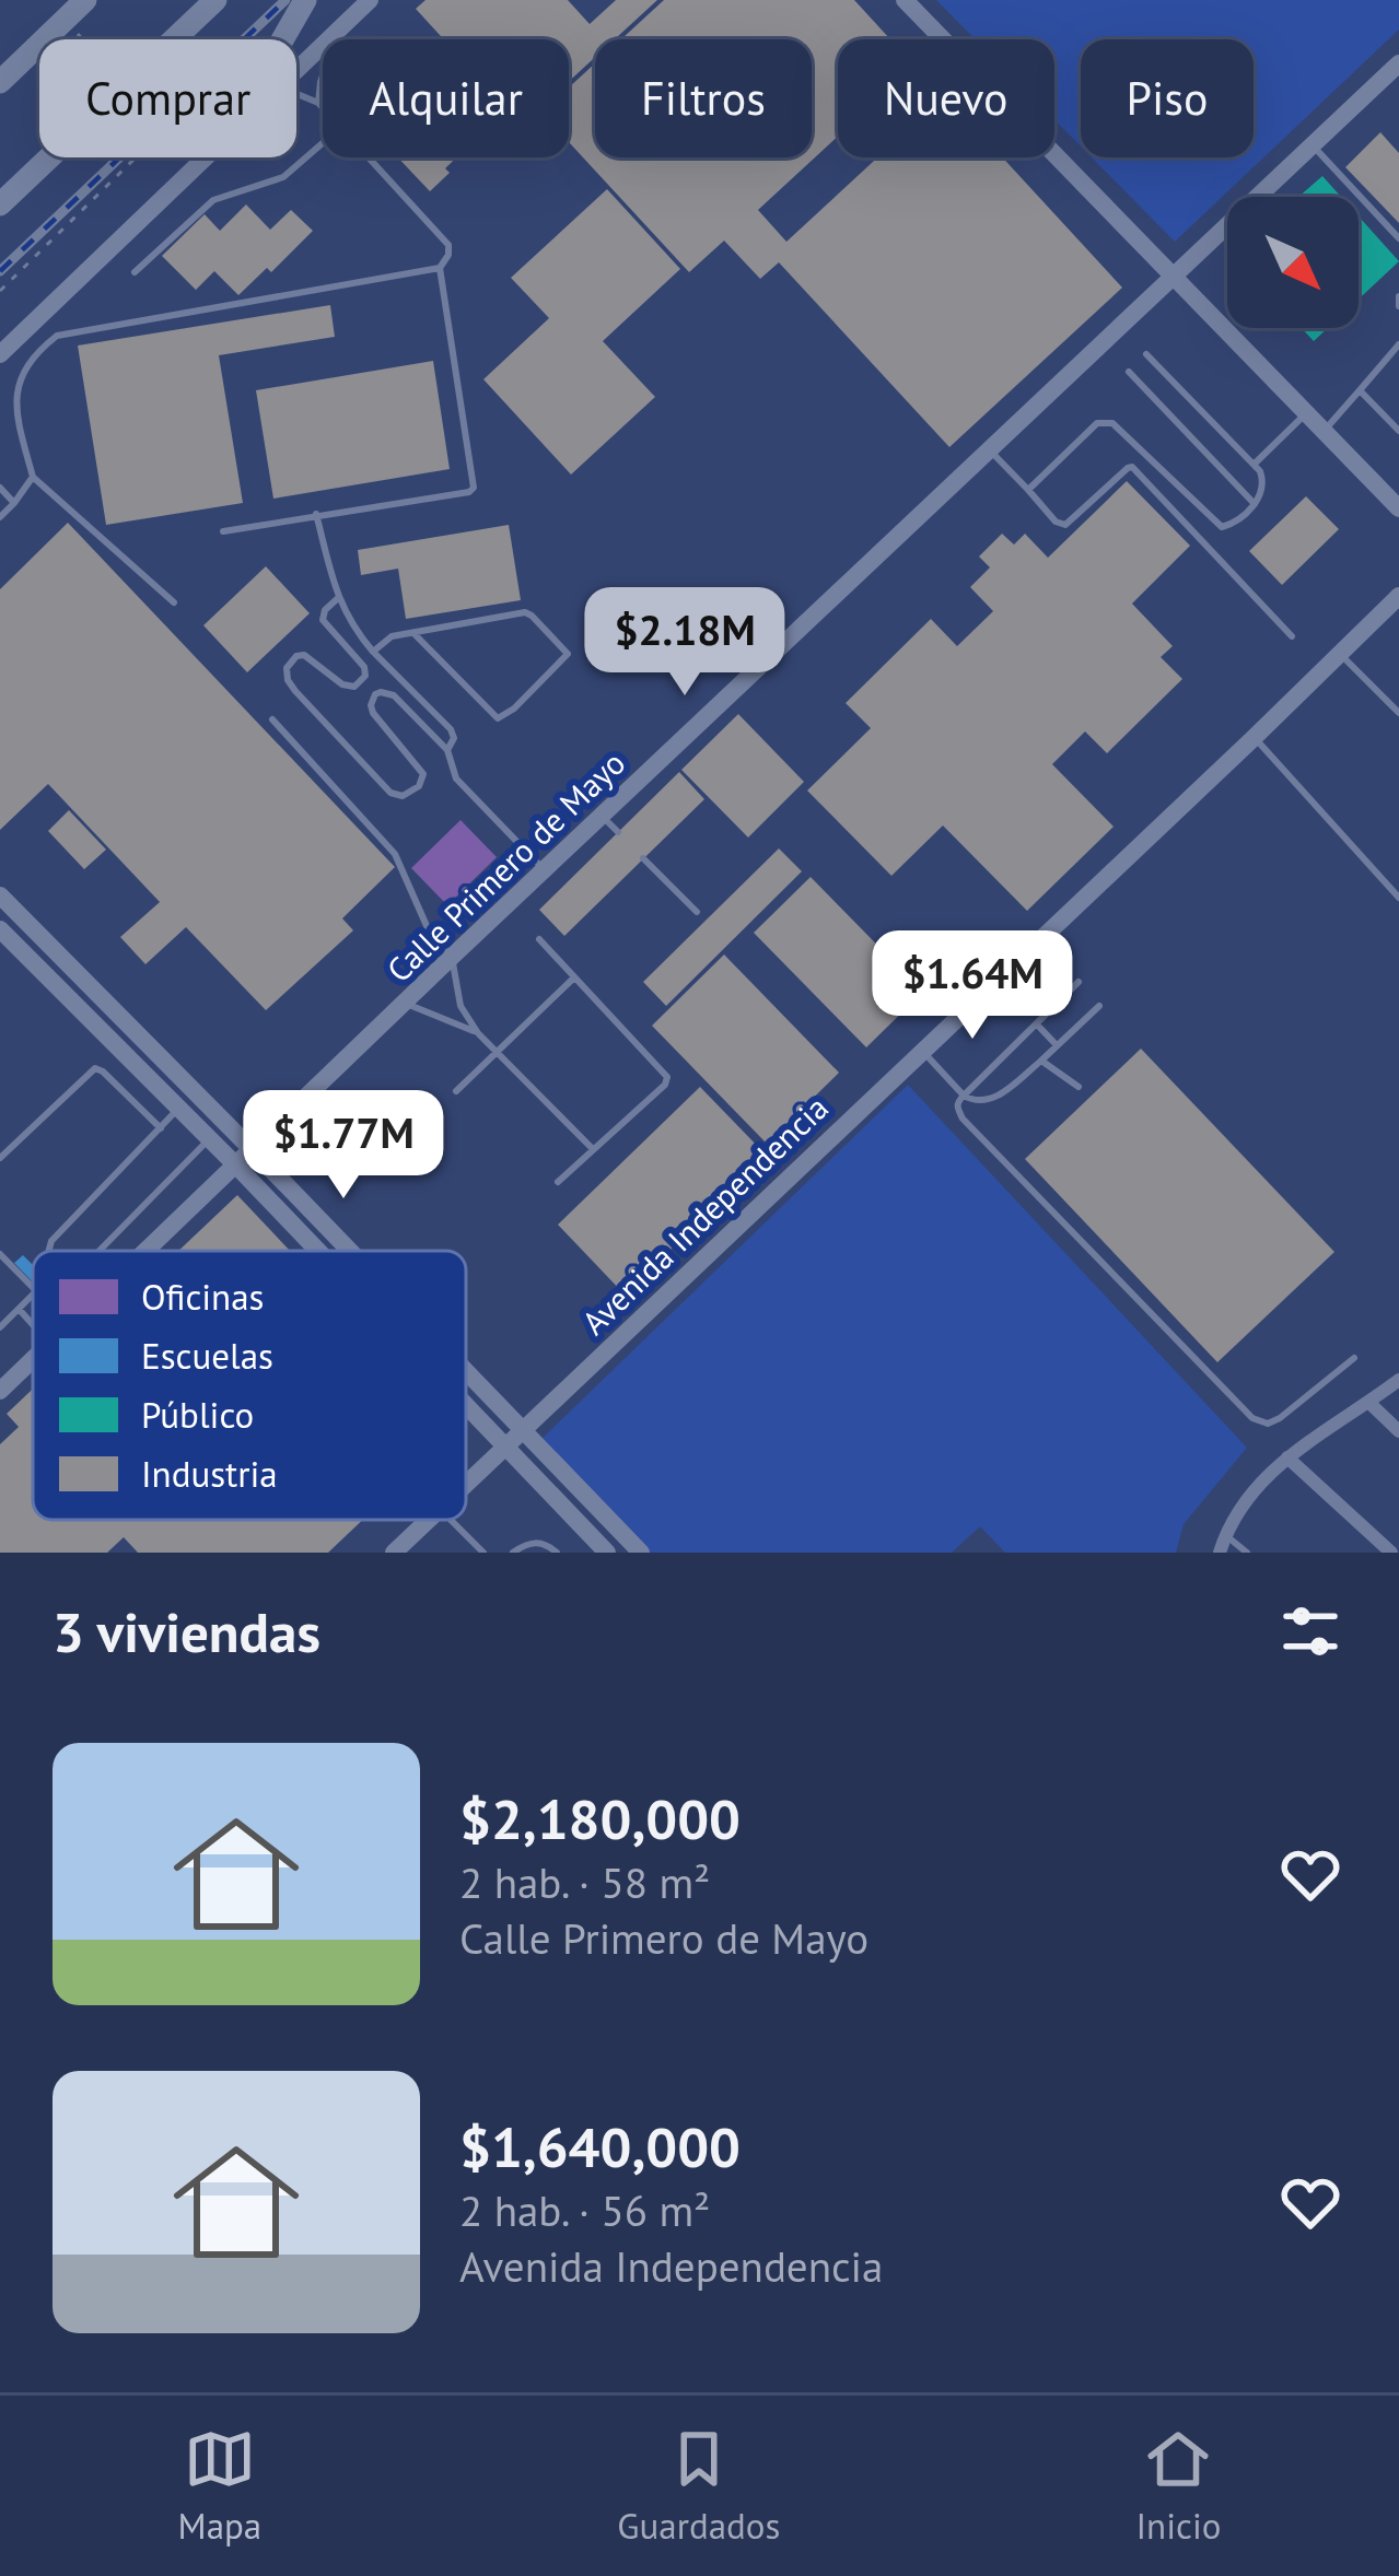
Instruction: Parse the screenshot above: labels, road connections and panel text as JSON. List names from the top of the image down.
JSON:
{
  "streets": {
    "main road": ["Calle Primero de Mayo", "Avenida Independencia"]
  },
  "legend": [
    "Oficinas",
    "Escuelas",
    "Público",
    "Industria"
  ],
  "north": "bottom right",
  "page": {
    "chip": [
      "Comprar",
      "Alquilar",
      "Filtros",
      "Nuevo",
      "Piso"
    ],
    "price": ["$2.18M", "$1.64M", "$1.77M"],
    "heading": "3 viviendas",
    "list": [
      {
        "name": "$2,180,000",
        "note": "2 hab. · 58 m² · Calle Primero de Mayo"
      },
      {
        "name": "$1,640,000",
        "note": "2 hab. · 56 m² · Avenida Independencia"
      }
    ],
    "tabs": ["Mapa", "Guardados", "Inicio"]
  }
}
